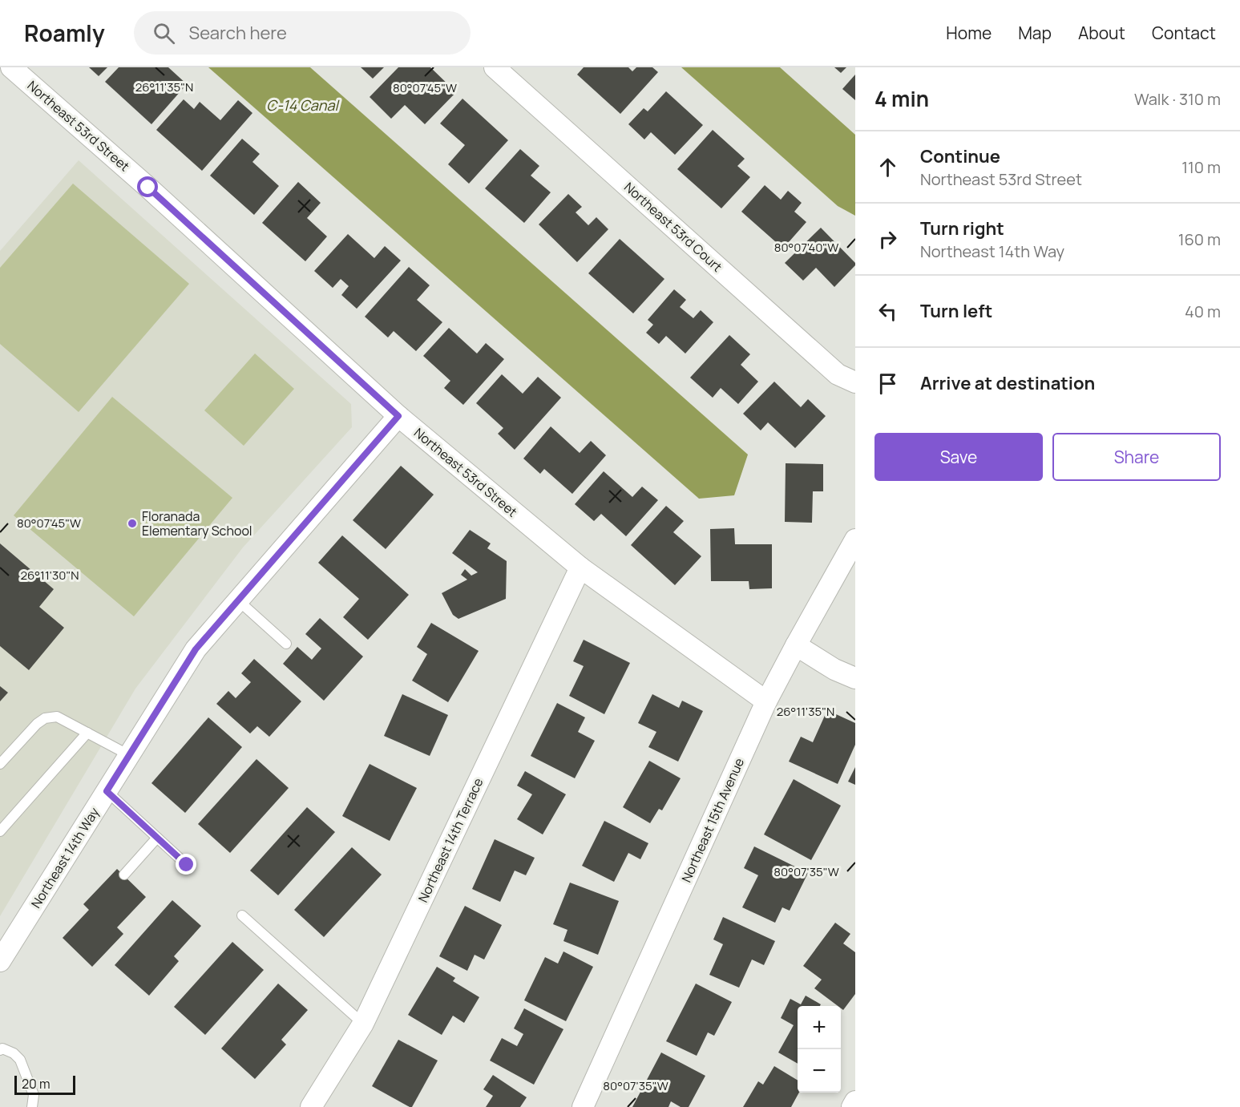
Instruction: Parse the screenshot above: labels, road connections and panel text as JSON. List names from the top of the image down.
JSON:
{
  "streets": {
    "street": [
      "Northeast 53rd Street",
      "Northeast 53rd Court",
      "Northeast 15th Avenue",
      "Northeast 14th Terrace",
      "Northeast 14th Way"
    ]
  },
  "crossings": [
    ["Northeast 53rd Street", "Northeast 15th Avenue"],
    ["Northeast 53rd Street", "Northeast 14th Terrace"],
    ["Northeast 53rd Street", "Northeast 14th Way"]
  ],
  "water": ["C-14 Canal"],
  "places": ["Floranada Elementary School"],
  "scale_bar": "20 m",
  "page": {
    "header": "Roamly",
    "search": "Search here",
    "nav": [
      "Home",
      "Map",
      "About",
      "Contact"
    ],
    "heading": ["4 min", "Walk · 310 m"],
    "list": [
      ["Continue", "Northeast 53rd Street", "110 m"],
      ["Turn right", "Northeast 14th Way", "160 m"],
      ["Turn left", "40 m"],
      "Arrive at destination"
    ],
    "buttons": ["Save", "Share"],
    "map_buttons": ["+", "−"],
    "scale": "20 m"
  },
  "coordinates": [
    "26°11'35\"N",
    "80°07'45\"W",
    "80°07'40\"W",
    "26°11'30\"N",
    "80°07'35\"W"
  ]
}
